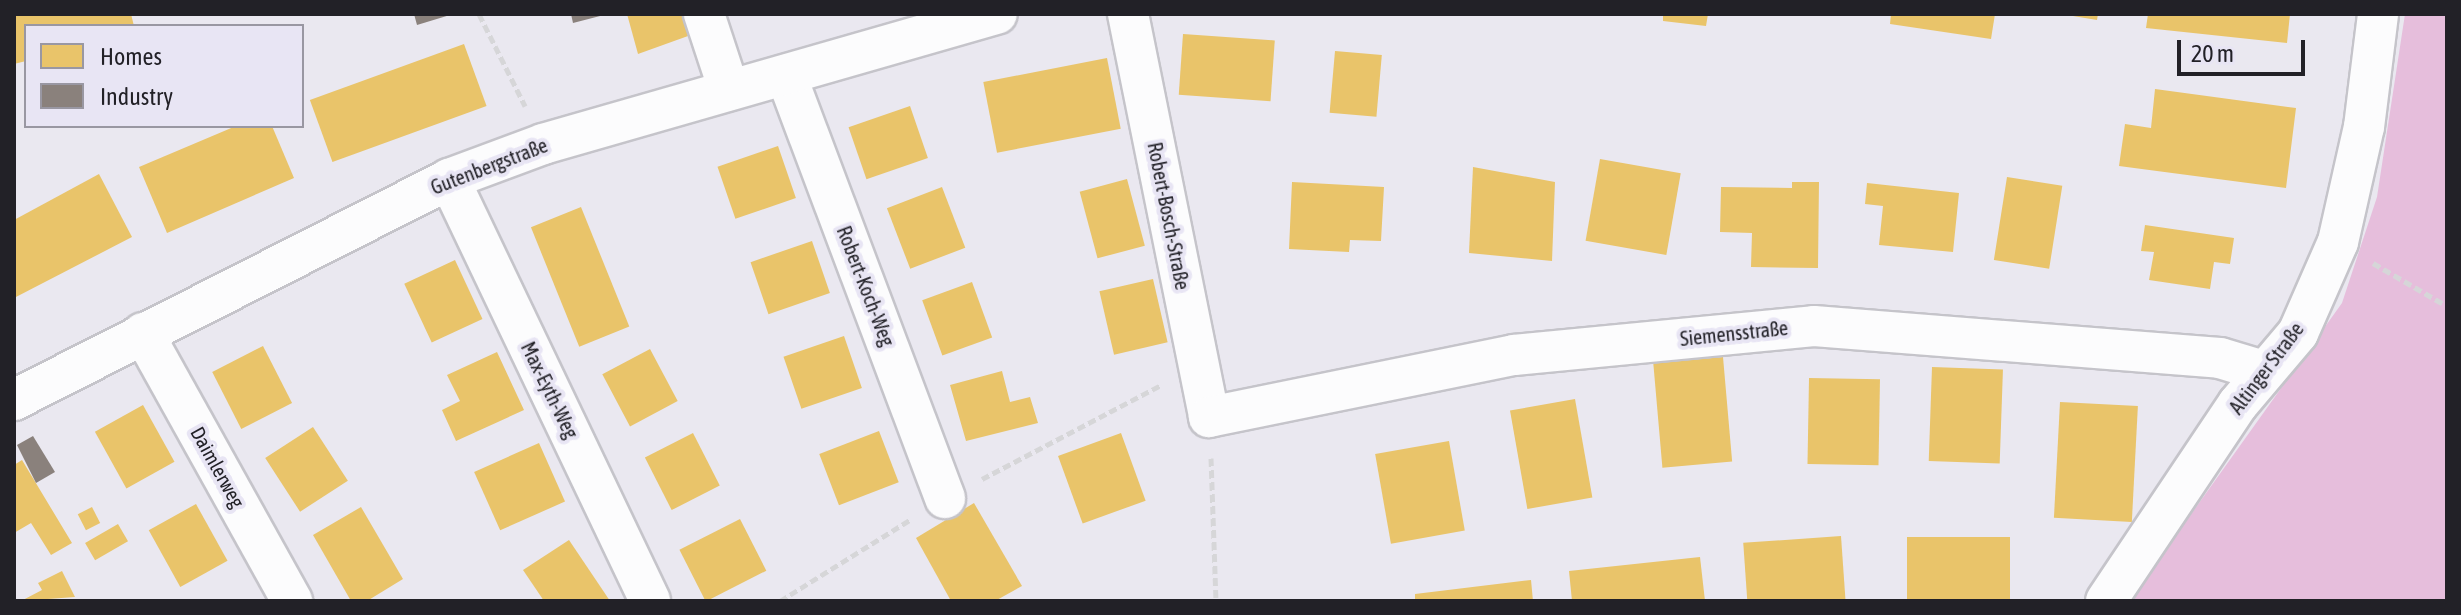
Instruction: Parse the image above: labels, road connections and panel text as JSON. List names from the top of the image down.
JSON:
{
  "streets": {
    "street": [
      "Gutenbergstraße",
      "Robert-Bosch-Straße",
      "Robert-Koch-Weg",
      "Siemensstraße",
      "Altinger Straße",
      "Max-Eyth-Weg",
      "Daimlerweg"
    ]
  },
  "crossings": [
    ["Gutenbergstraße", "Robert-Koch-Weg"],
    ["Gutenbergstraße", "Max-Eyth-Weg"],
    ["Gutenbergstraße", "Daimlerweg"],
    ["Robert-Bosch-Straße", "Siemensstraße"],
    ["Siemensstraße", "Altinger Straße"]
  ],
  "legend": ["Homes", "Industry"],
  "scale_bar": "20 m"
}
